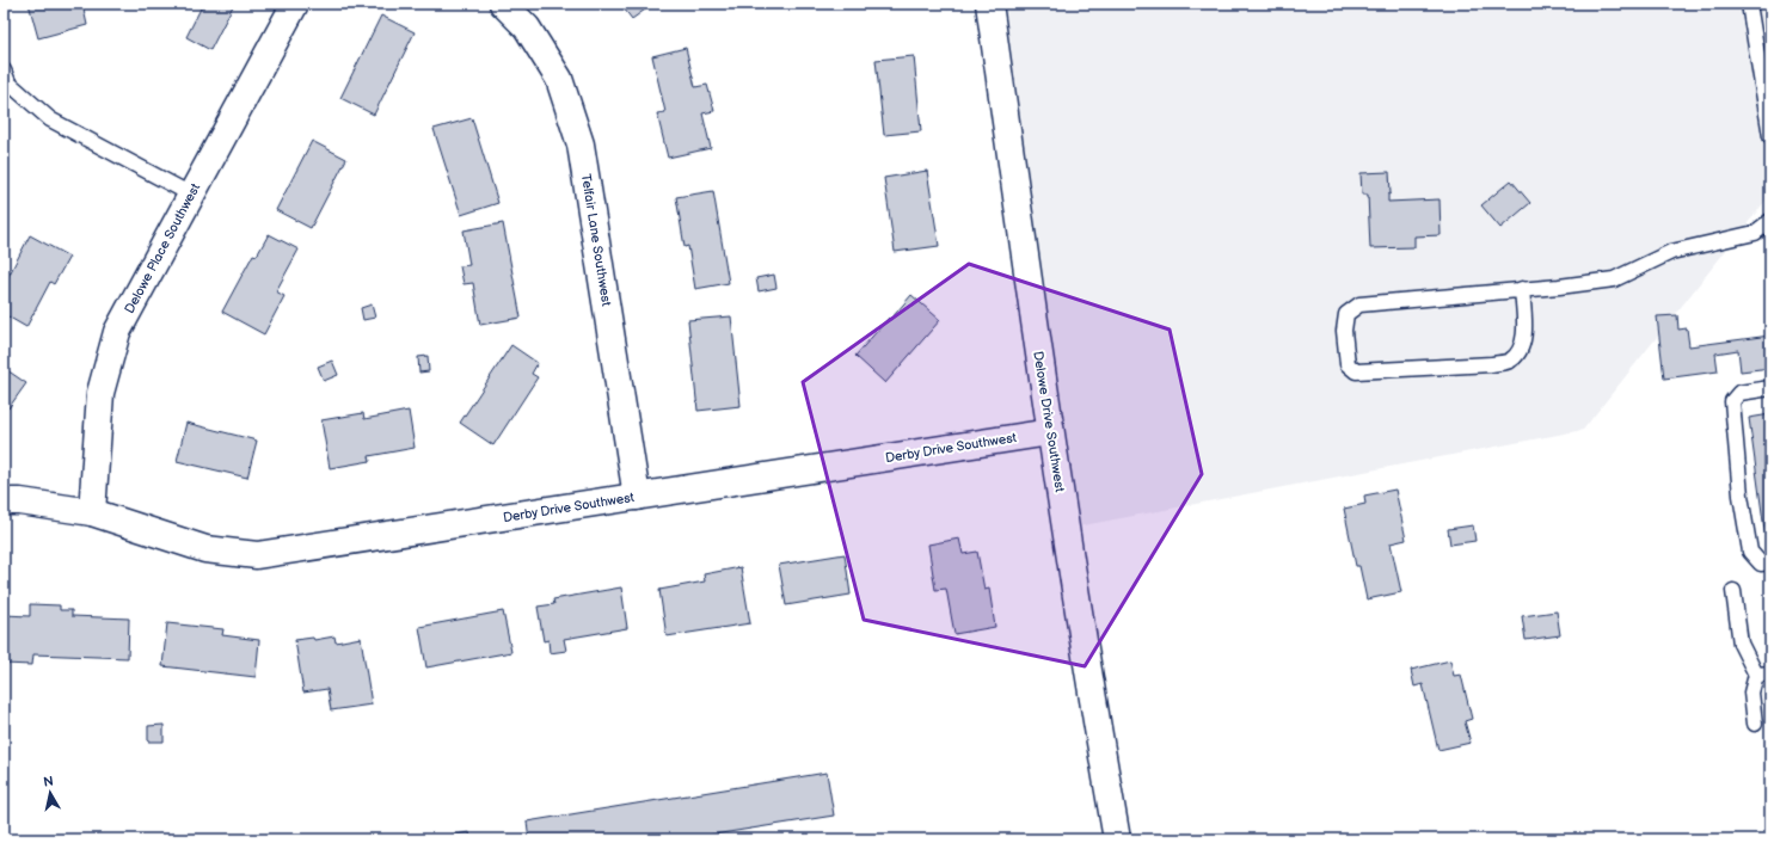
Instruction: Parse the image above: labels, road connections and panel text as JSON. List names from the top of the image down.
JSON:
{
  "streets": {
    "street": [
      "Telfair Lane Southwest",
      "Delowe Place Southwest",
      "Delowe Drive Southwest",
      "Derby Drive Southwest"
    ]
  },
  "crossings": [
    ["Telfair Lane Southwest", "Derby Drive Southwest"],
    ["Delowe Place Southwest", "Derby Drive Southwest"],
    ["Delowe Drive Southwest", "Derby Drive Southwest"]
  ],
  "north": "top"
}
